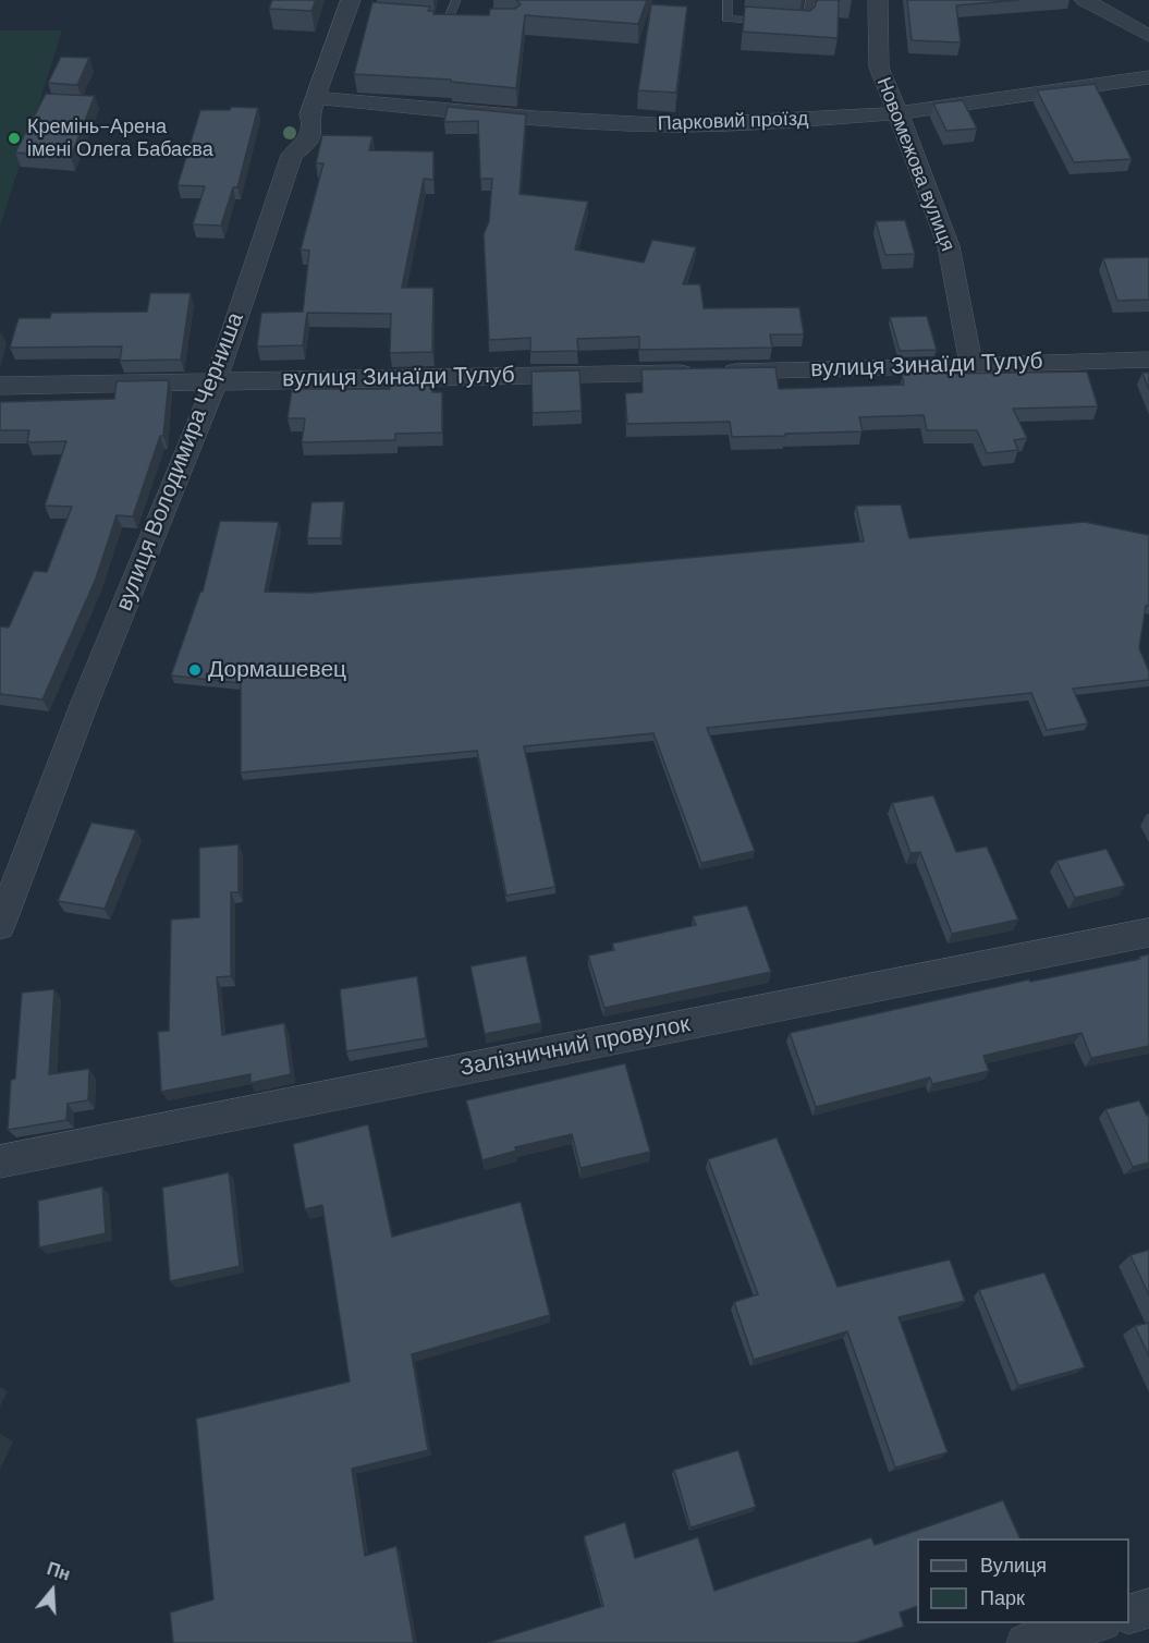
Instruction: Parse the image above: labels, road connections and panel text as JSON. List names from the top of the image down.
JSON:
{
  "streets": {
    "street": [
      "Парковий проїзд",
      "Новомежова вулиця",
      "вулиця Зинаїди Тулуб",
      "вулиця Володимира Черниша",
      "Залізничний провулок"
    ]
  },
  "crossings": [
    ["Парковий проїзд", "Новомежова вулиця"],
    ["Парковий проїзд", "вулиця Володимира Черниша"],
    ["Новомежова вулиця", "вулиця Зинаїди Тулуб"],
    ["вулиця Зинаїди Тулуб", "вулиця Володимира Черниша"]
  ],
  "places": ["Кремінь-Арена імені Олега Бабаєва", "Дормашевец"],
  "legend": ["Вулиця", "Парк"],
  "north": "top"
}
